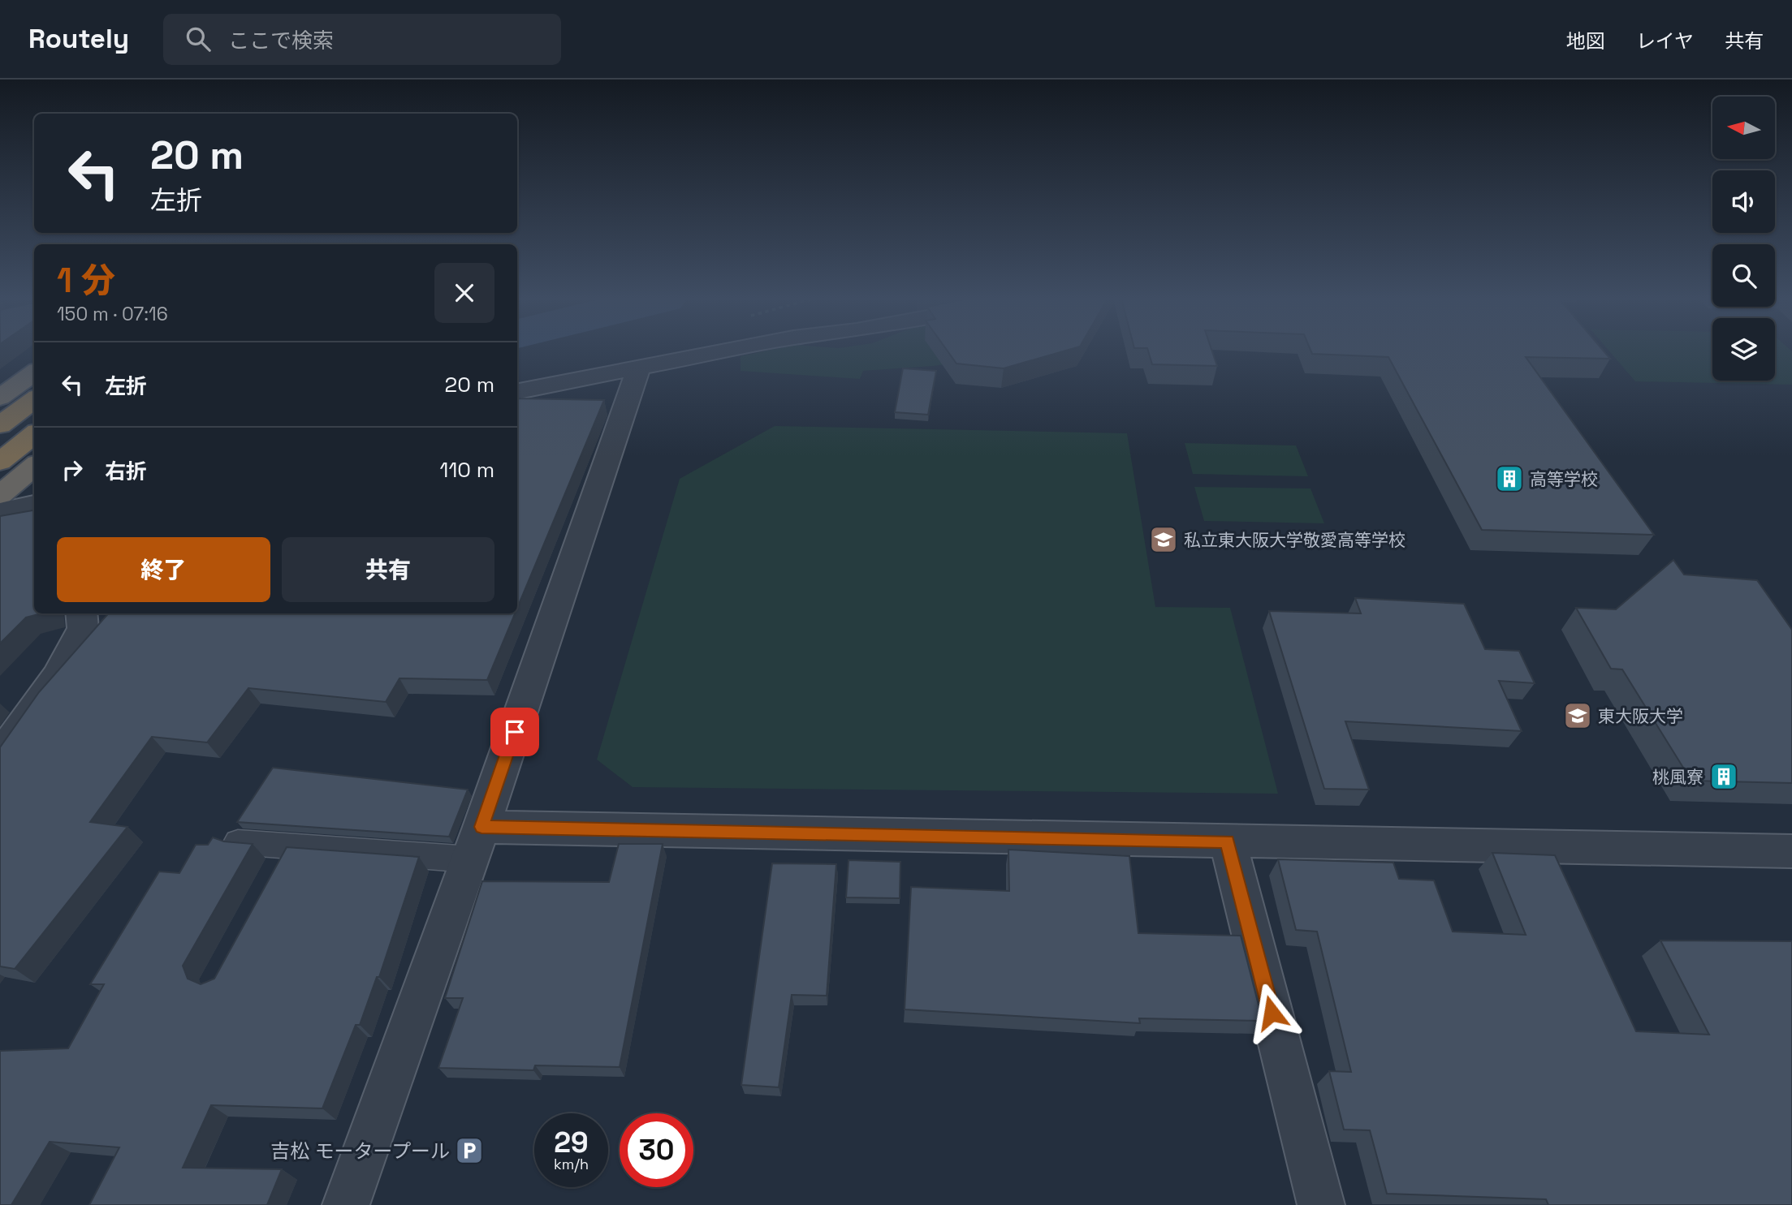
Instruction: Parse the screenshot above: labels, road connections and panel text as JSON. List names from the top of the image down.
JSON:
{
  "places": {
    "building": ["高等学校", "桃風寮"],
    "school or university": ["私立東大阪大学敬愛高等学校", "東大阪大学"],
    "parking": ["吉松 モータープール"]
  },
  "north": "left",
  "page": {
    "header": "Routely",
    "search": "ここで検索",
    "nav": ["地図", "レイヤ", "共有"],
    "turn": ["20 m", "左折"],
    "heading": ["1 分", "150 m · 07:16"],
    "list": [
      {
        "name": "左折",
        "value": "20 m"
      },
      {
        "name": "右折",
        "value": "110 m"
      }
    ],
    "buttons": ["終了", "共有"],
    "speed": "29 km/h",
    "limit": "30"
  }
}
